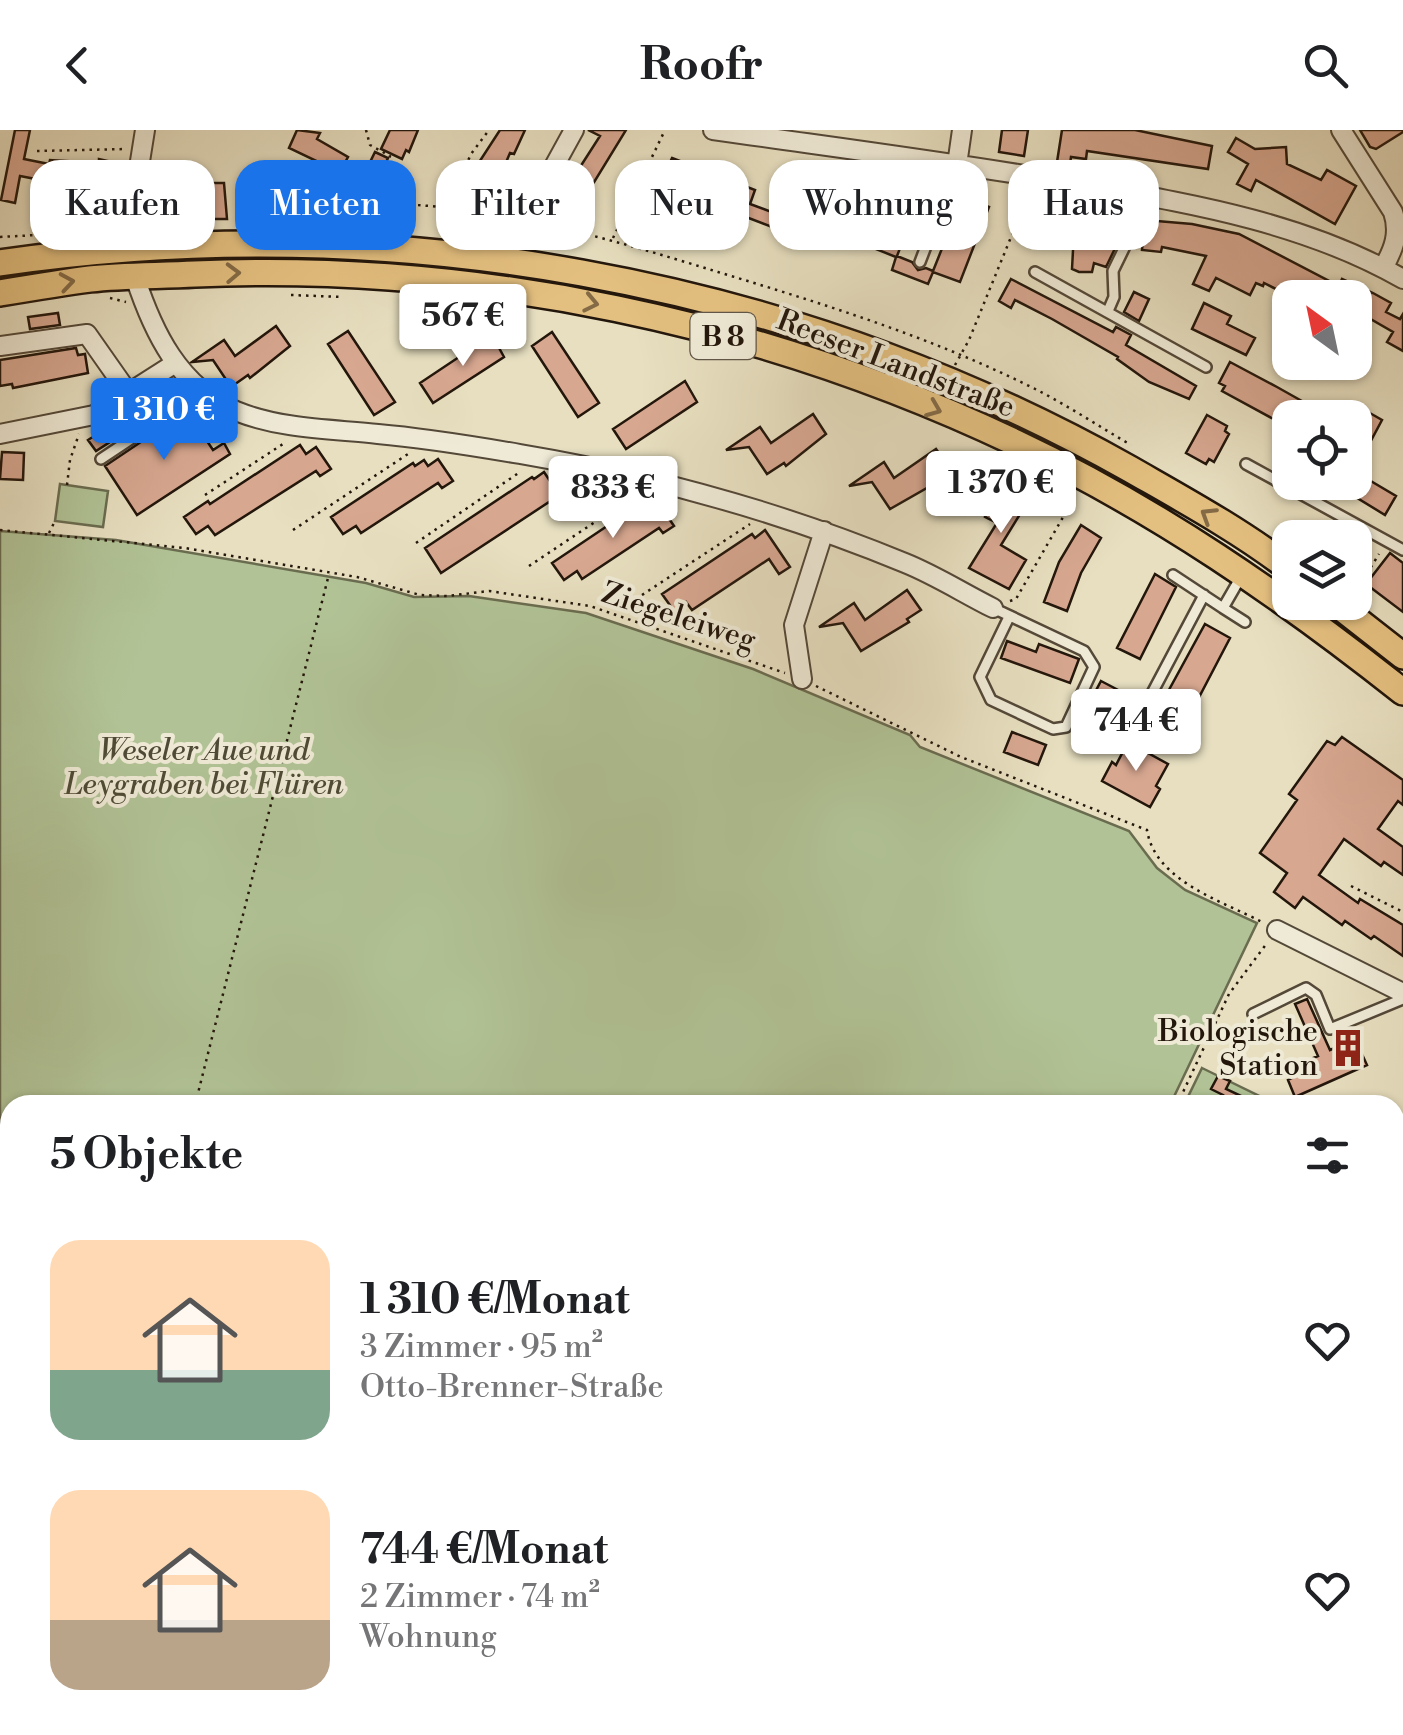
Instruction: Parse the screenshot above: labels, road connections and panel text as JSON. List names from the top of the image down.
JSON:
{
  "streets": {
    "main road": ["B 8", "Reeser Landstraße"],
    "path": ["Ziegeleiweg"]
  },
  "parks": ["Weseler Aue und Leygraben bei Flüren"],
  "places": {
    "building": ["Biologische Station"]
  },
  "north": "top left",
  "page": {
    "header": "Roofr",
    "chip": [
      "Kaufen",
      "Mieten",
      "Filter",
      "Neu",
      "Wohnung",
      "Haus"
    ],
    "price": [
      "567 €",
      "1 310 €",
      "1 370 €",
      "833 €",
      "744 €"
    ],
    "heading": "5 Objekte",
    "list": [
      {
        "name": "1 310 €/Monat",
        "note": "3 Zimmer · 95 m² · Otto-Brenner-Straße"
      },
      {
        "name": "744 €/Monat",
        "note": "2 Zimmer · 74 m² · Wohnung"
      }
    ]
  }
}
